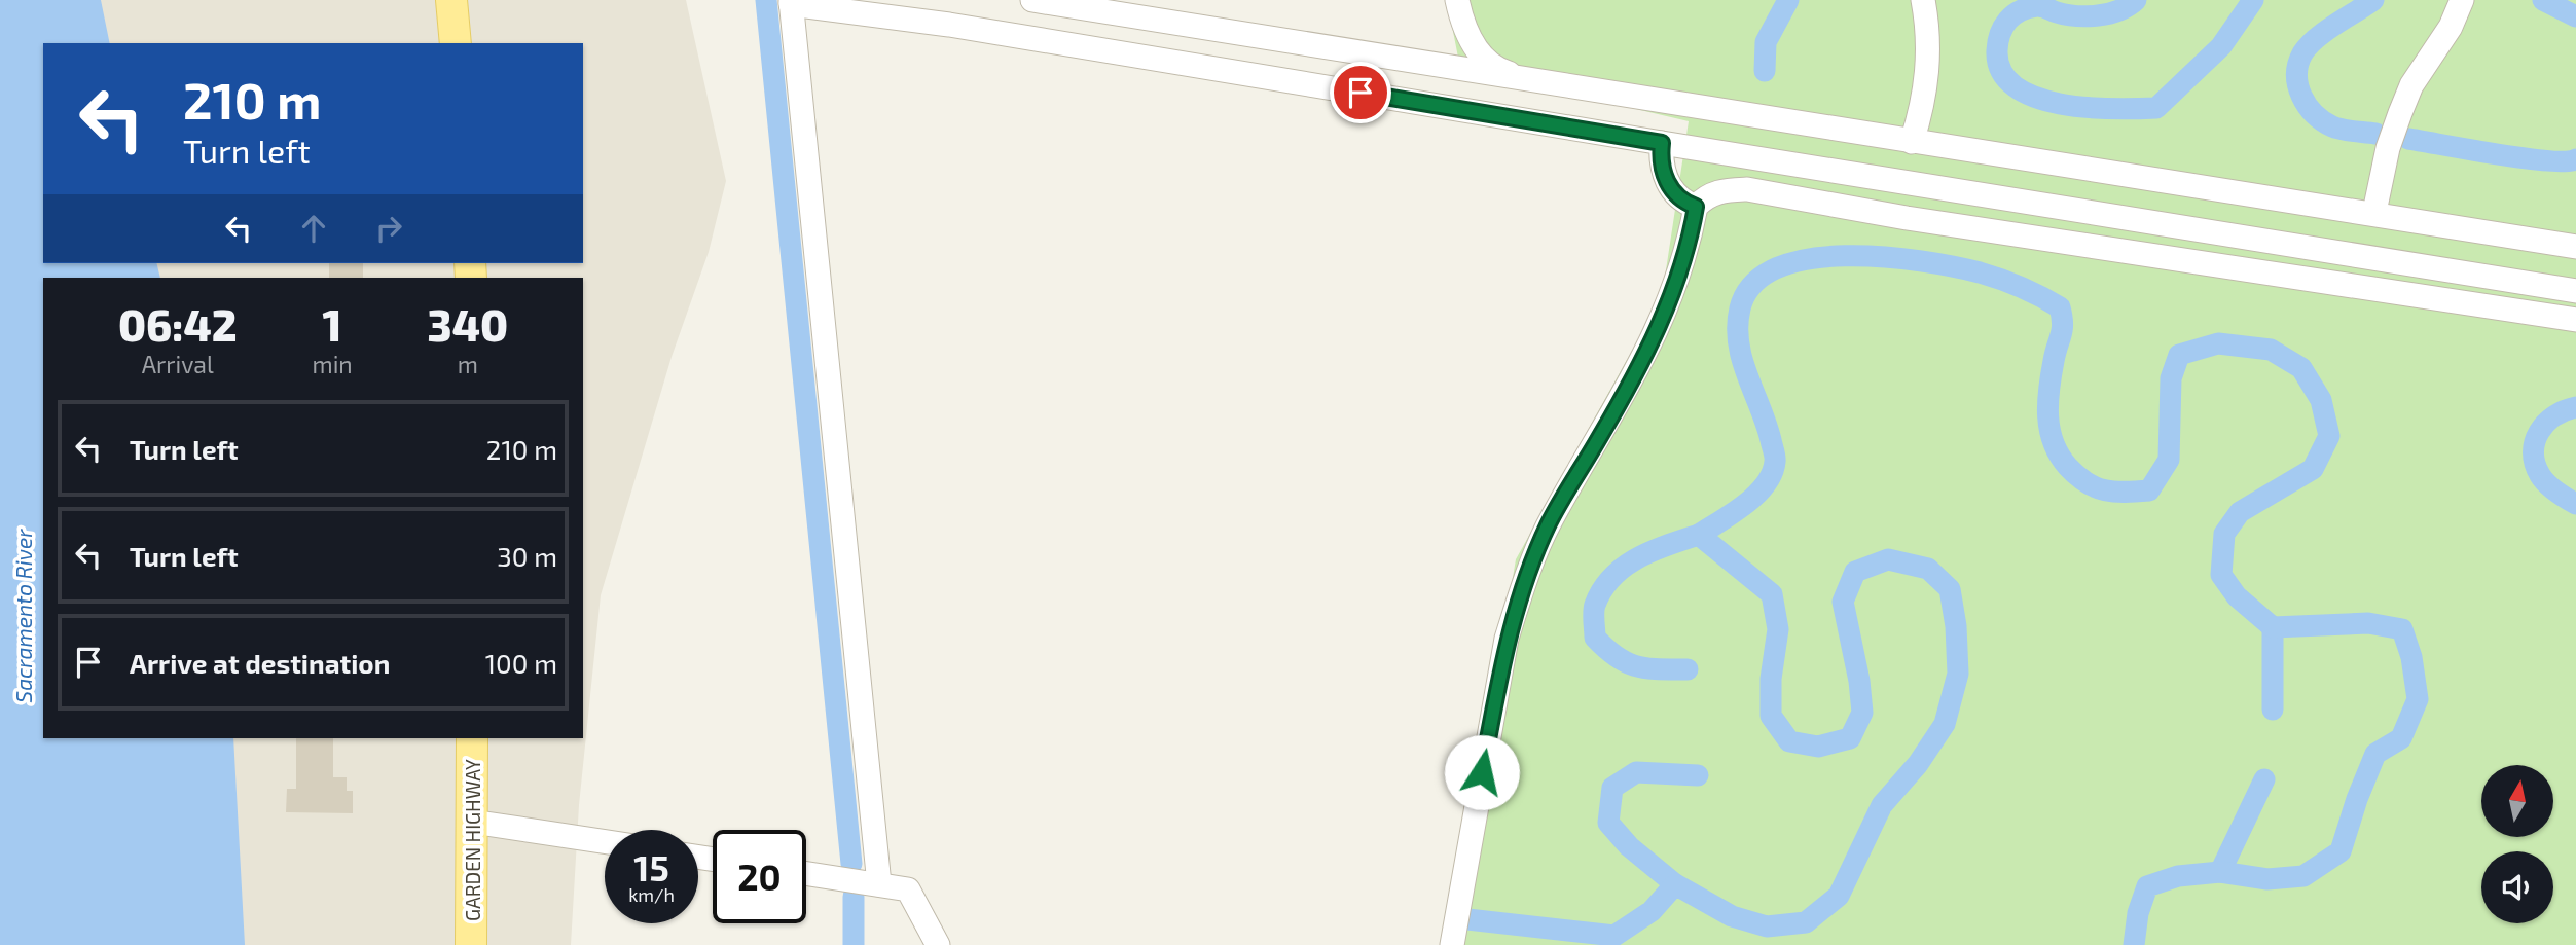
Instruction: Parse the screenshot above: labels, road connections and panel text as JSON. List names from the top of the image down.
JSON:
{
  "streets": {
    "main road": ["GARDEN HIGHWAY"]
  },
  "water": ["Sacramento River"],
  "north": "top",
  "page": {
    "turn": ["210 m", "Turn left"],
    "eta": [
      "06:42",
      "Arrival",
      "1",
      "min",
      "340",
      "m"
    ],
    "list": [
      {
        "name": "Turn left",
        "value": "210 m"
      },
      {
        "name": "Turn left",
        "value": "30 m"
      },
      {
        "name": "Arrive at destination",
        "value": "100 m"
      }
    ],
    "speed": "15 km/h",
    "limit": "20"
  }
}
